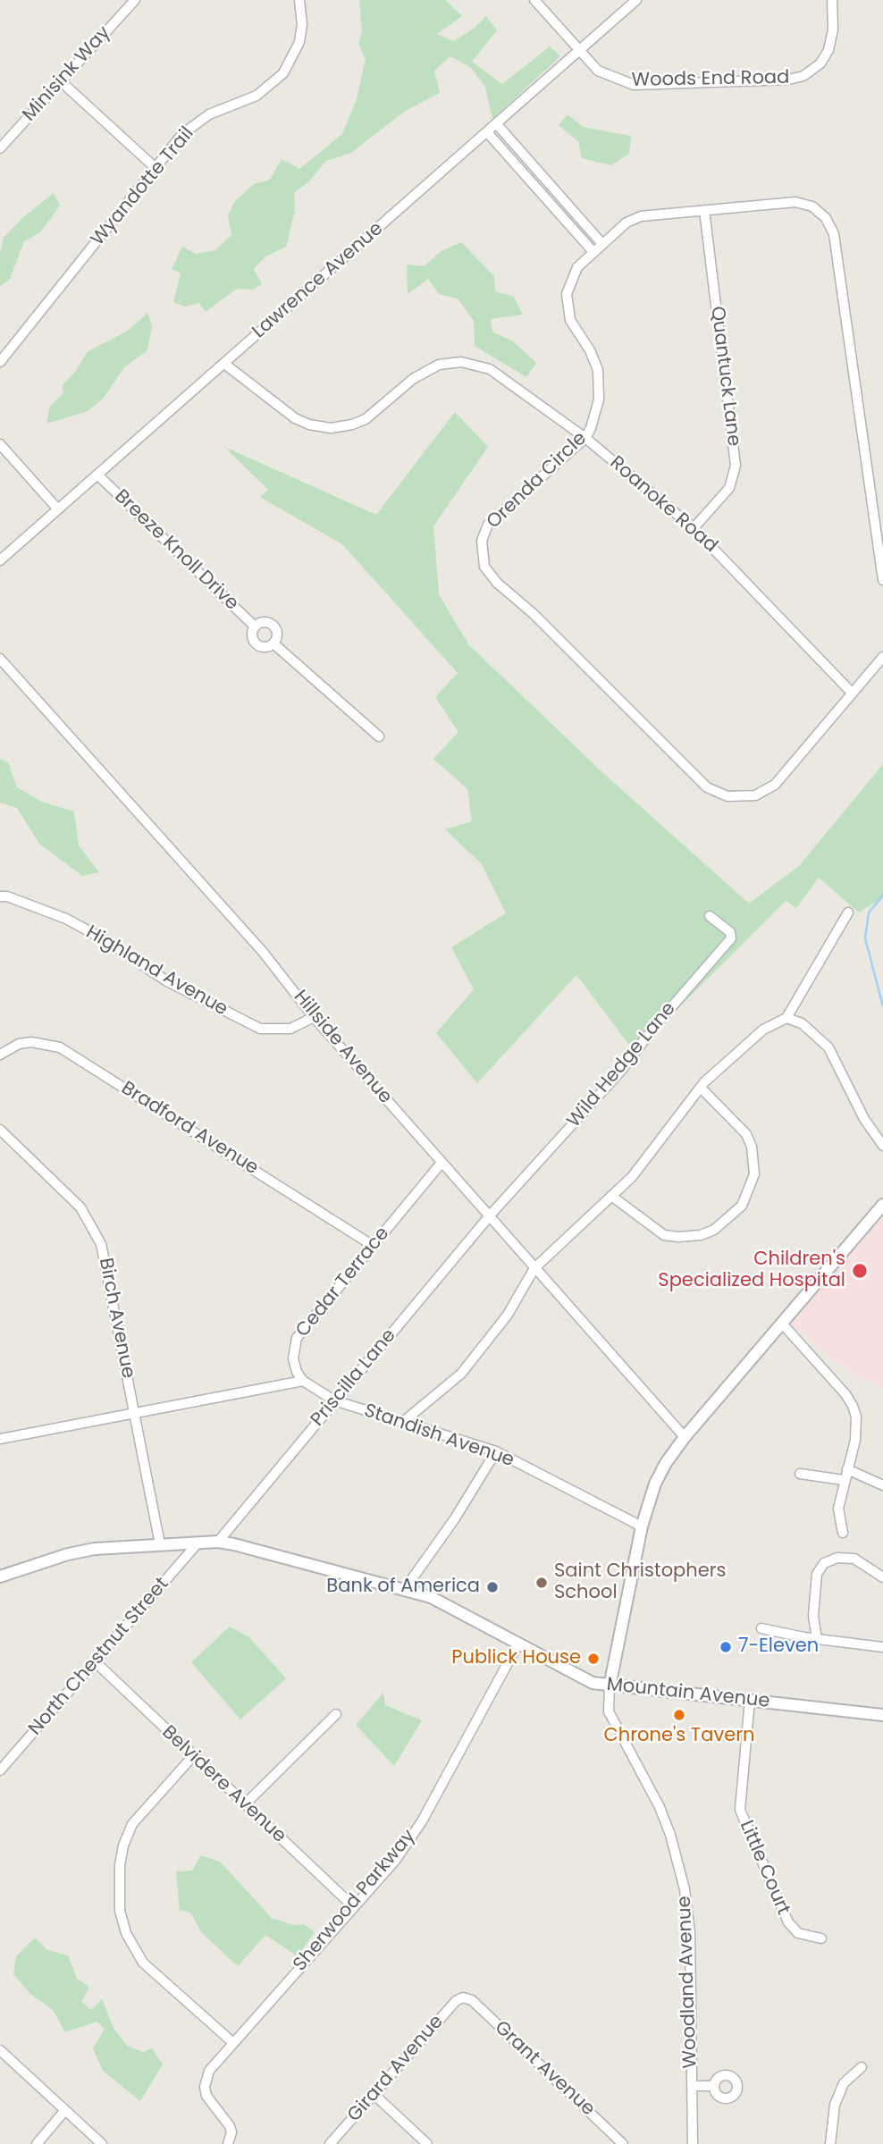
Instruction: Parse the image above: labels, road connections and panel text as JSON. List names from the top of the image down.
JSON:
{
  "streets": {
    "street": [
      "Minisink Way",
      "Woods End Road",
      "Wyandotte Trail",
      "Lawrence Avenue",
      "Quantuck Lane",
      "Orenda Circle",
      "Roanoke Road",
      "Breeze Knoll Drive",
      "Highland Avenue",
      "Hillside Avenue",
      "Wild Hedge Lane",
      "Bradford Avenue",
      "Cedar Terrace",
      "Birch Avenue",
      "Priscilla Lane",
      "Standish Avenue",
      "North Chestnut Street",
      "Mountain Avenue",
      "Belvidere Avenue",
      "Little Court",
      "Sherwood Parkway",
      "Woodland Avenue",
      "Girard Avenue",
      "Grant Avenue"
    ]
  },
  "crossings": [
    ["Woods End Road", "Lawrence Avenue"],
    ["Lawrence Avenue", "Roanoke Road"],
    ["Lawrence Avenue", "Breeze Knoll Drive"],
    ["Quantuck Lane", "Orenda Circle"],
    ["Quantuck Lane", "Roanoke Road"],
    ["Orenda Circle", "Roanoke Road"],
    ["Highland Avenue", "Hillside Avenue"],
    ["Hillside Avenue", "Wild Hedge Lane"],
    ["Hillside Avenue", "Cedar Terrace"],
    ["Hillside Avenue", "Priscilla Lane"],
    ["Wild Hedge Lane", "Priscilla Lane"],
    ["Bradford Avenue", "Cedar Terrace"],
    ["Birch Avenue", "Mountain Avenue"],
    ["Priscilla Lane", "Standish Avenue"],
    ["Priscilla Lane", "Mountain Avenue"],
    ["North Chestnut Street", "Mountain Avenue"],
    ["North Chestnut Street", "Belvidere Avenue"],
    ["Mountain Avenue", "Little Court"],
    ["Mountain Avenue", "Sherwood Parkway"],
    ["Mountain Avenue", "Woodland Avenue"],
    ["Belvidere Avenue", "Sherwood Parkway"],
    ["Girard Avenue", "Grant Avenue"]
  ],
  "places": [
    "Children's Specialized Hospital",
    "Saint Christophers School",
    "Bank of America",
    "7-Eleven",
    "Publick House",
    "Chrone's Tavern"
  ]
}
